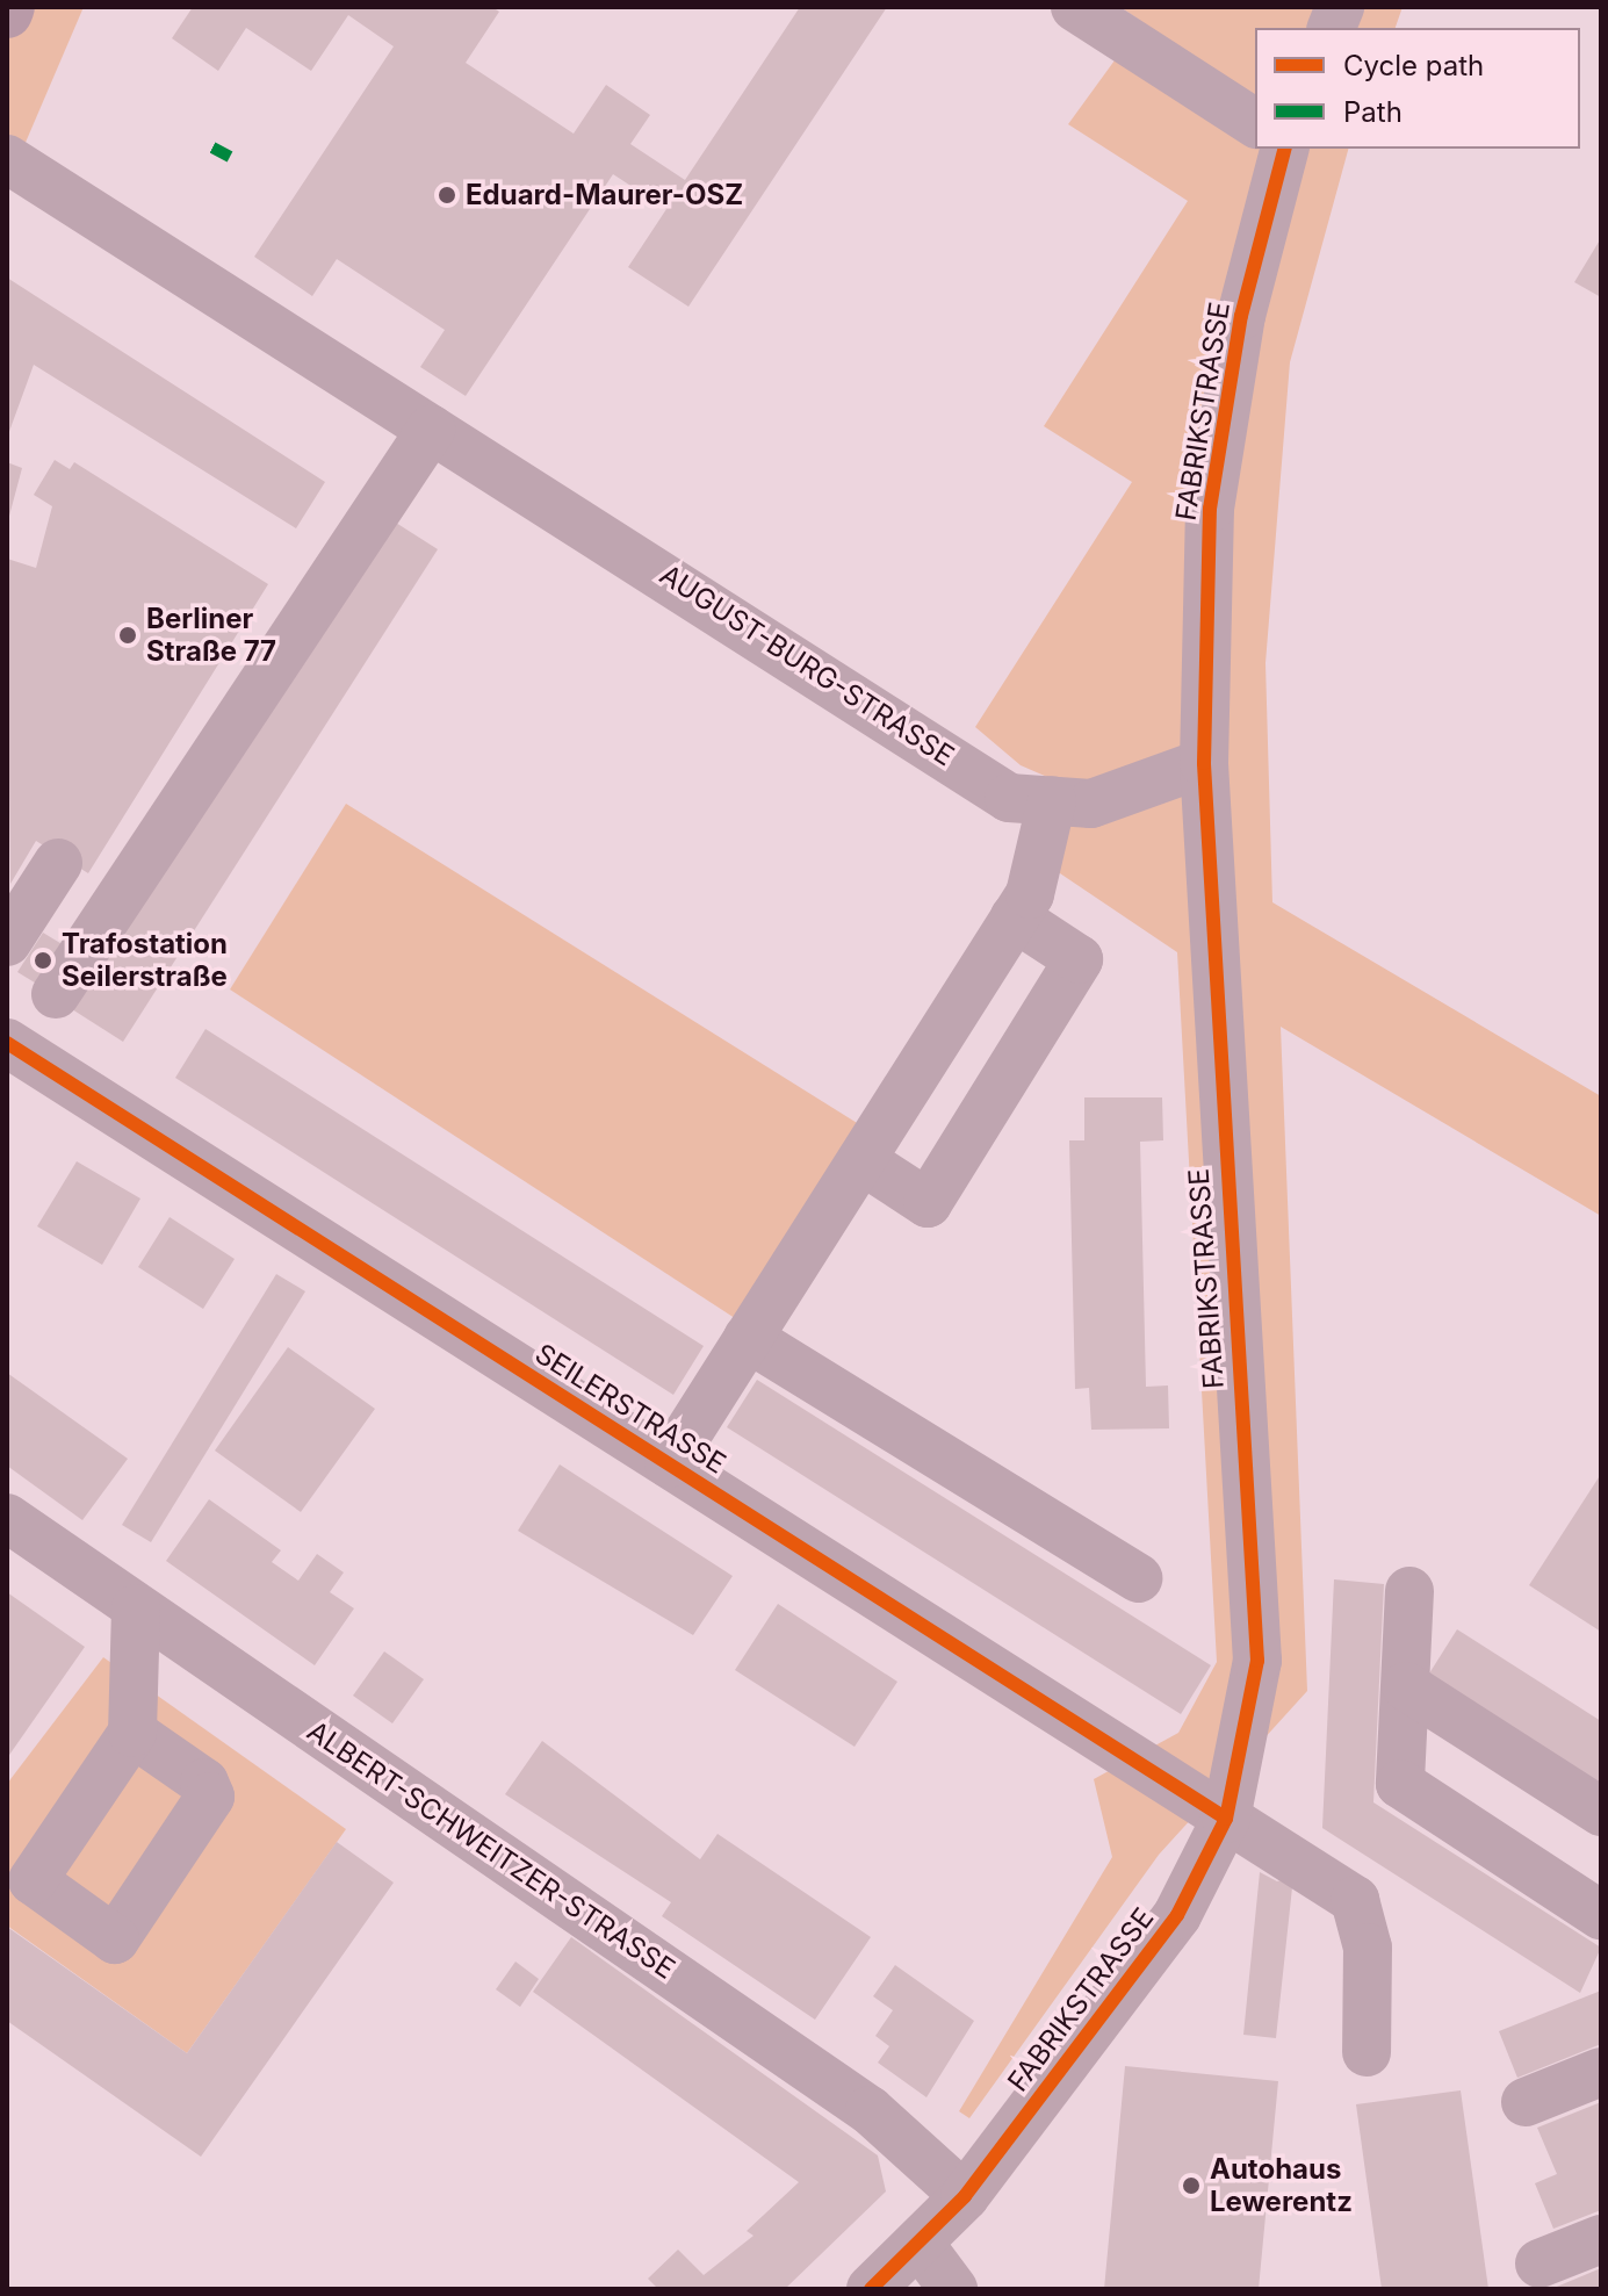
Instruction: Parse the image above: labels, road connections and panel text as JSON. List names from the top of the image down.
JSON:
{
  "streets": {
    "street": [
      "FABRIKSTRASSE",
      "AUGUST-BURG-STRASSE",
      "SEILERSTRASSE",
      "ALBERT-SCHWEITZER-STRASSE"
    ]
  },
  "crossings": [
    ["FABRIKSTRASSE", "AUGUST-BURG-STRASSE"],
    ["FABRIKSTRASSE", "SEILERSTRASSE"],
    ["FABRIKSTRASSE", "ALBERT-SCHWEITZER-STRASSE"]
  ],
  "places": [
    "Eduard-Maurer-OSZ",
    "Berliner Straße 77",
    "Trafostation Seilerstraße",
    "Autohaus Lewerentz"
  ],
  "legend": ["Cycle path", "Path"]
}
